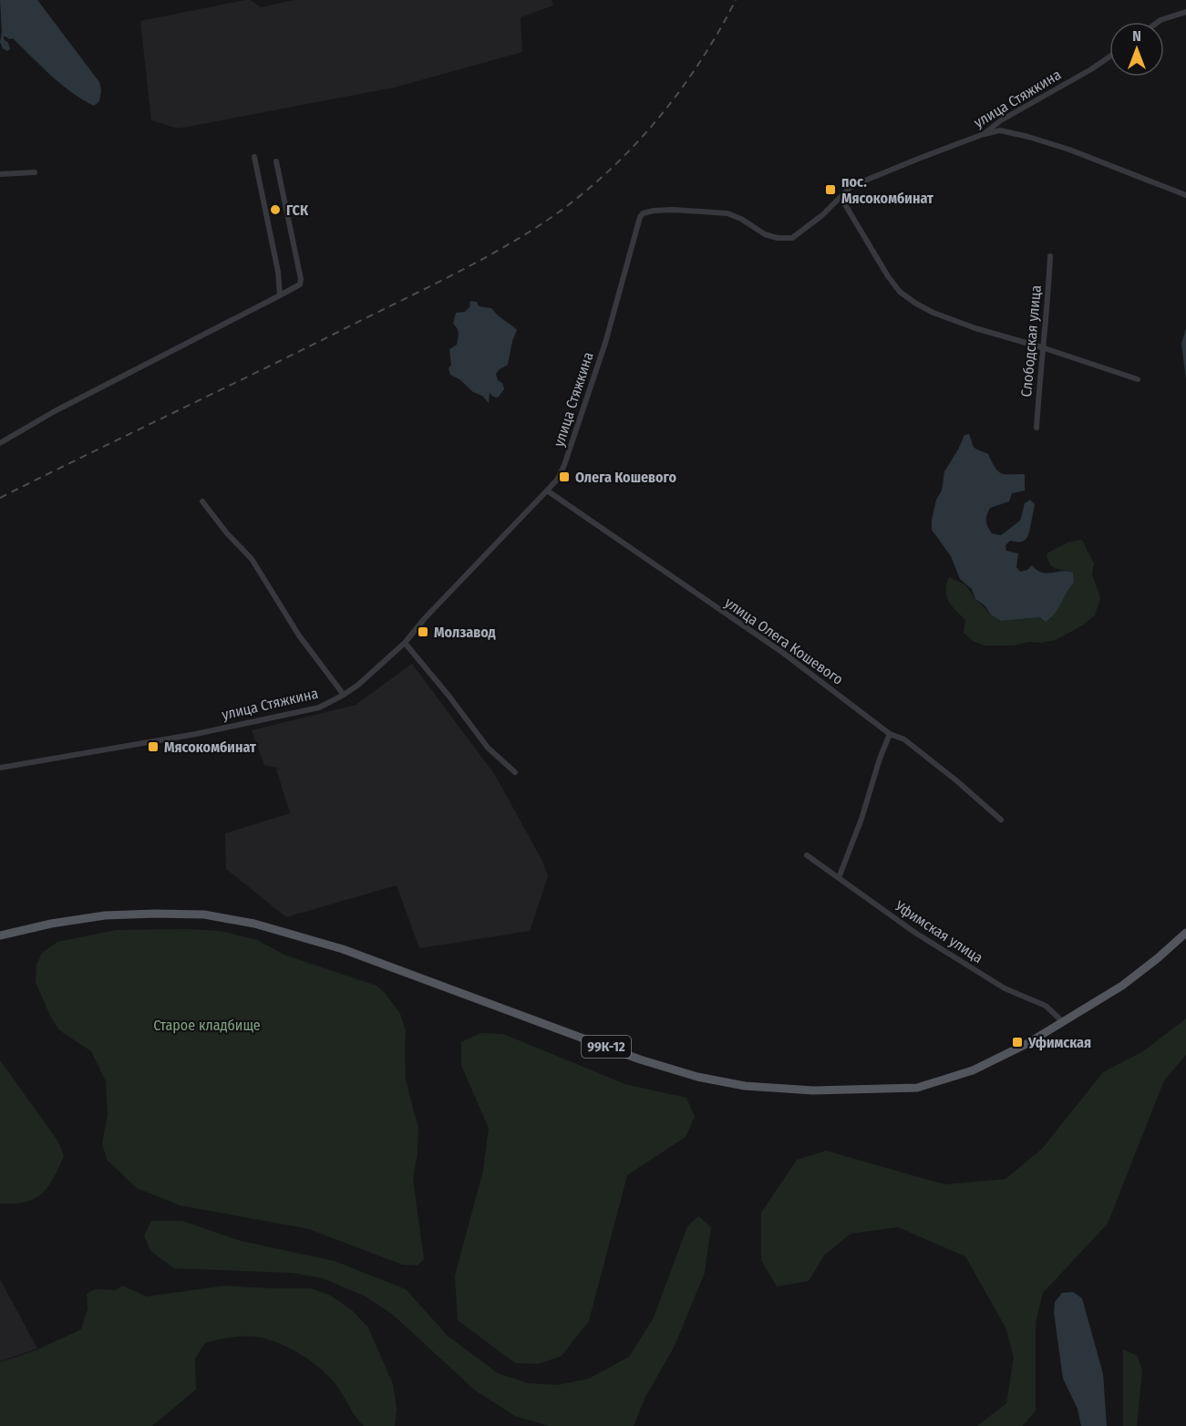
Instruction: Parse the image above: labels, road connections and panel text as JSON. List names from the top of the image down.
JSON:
{
  "streets": {
    "main road": ["99К-12"],
    "street": [
      "улица Стяжкина",
      "Слободская улица",
      "улица Олега Кошевого",
      "Уфимская улица"
    ]
  },
  "crossings": [
    ["улица Стяжкина", "улица Олега Кошевого"],
    ["Уфимская улица", "99К-12"]
  ],
  "parks": ["Старое кладбище"],
  "places": {
    "transit": [
      "пос. Мясокомбинат",
      "Олега Кошевого",
      "Молзавод",
      "Мясокомбинат",
      "Уфимская"
    ],
    "other": ["ГСК"]
  },
  "north": "top"
}
